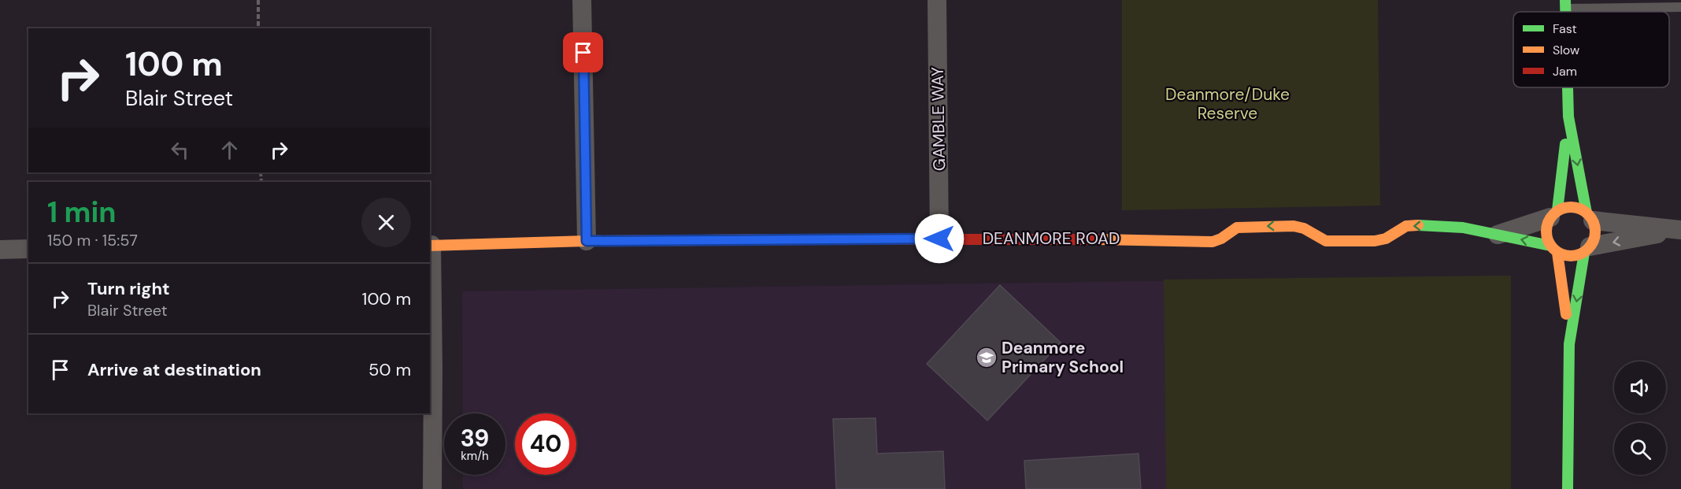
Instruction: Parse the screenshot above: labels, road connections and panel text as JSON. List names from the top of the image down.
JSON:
{
  "streets": {
    "street": ["GAMBLE WAY", "DEANMORE ROAD"]
  },
  "crossings": [
    ["GAMBLE WAY", "DEANMORE ROAD"]
  ],
  "one_way": ["DEANMORE ROAD"],
  "parks": ["Deanmore/Duke Reserve"],
  "places": {
    "school or university": ["Deanmore Primary School"]
  },
  "legend": ["Fast", "Slow", "Jam"],
  "page": {
    "turn": ["100 m", "Blair Street"],
    "heading": ["1 min", "150 m · 15:57"],
    "list": [
      {
        "name": "Turn right",
        "note": "Blair Street",
        "value": "100 m"
      },
      {
        "name": "Arrive at destination",
        "value": "50 m"
      }
    ],
    "speed": "39 km/h",
    "limit": "40"
  }
}
